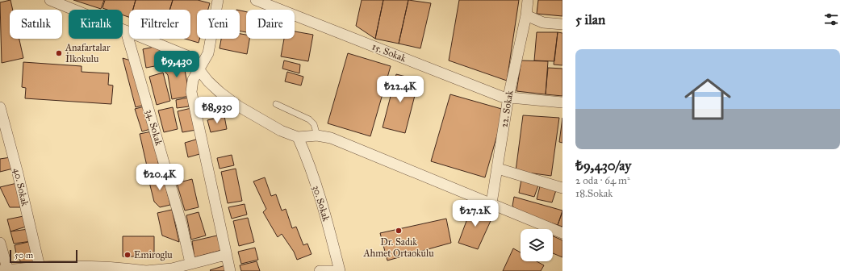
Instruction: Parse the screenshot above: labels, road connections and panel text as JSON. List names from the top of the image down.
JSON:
{
  "streets": {
    "street": [
      "15. Sokak",
      "22. Sokak",
      "34. Sokak",
      "40. Sokak",
      "30. Sokak"
    ]
  },
  "crossings": [
    ["15. Sokak", "22. Sokak"]
  ],
  "places": ["Anafartalar İlkokulu", "Dr. Sadık Ahmet Ortaokulu", "Emiroglu"],
  "scale_bar": "50 m",
  "page": {
    "heading": "5 ilan",
    "chip": [
      "Satılık",
      "Kiralık",
      "Filtreler",
      "Yeni",
      "Daire"
    ],
    "list": [
      {
        "name": "₺9,430/ay",
        "note": "2 oda · 64 m² · 18.Sokak"
      }
    ],
    "price": [
      "₺9,430",
      "₺22.4K",
      "₺8,930",
      "₺20.4K",
      "₺27.2K"
    ],
    "scale": "50 m"
  }
}
